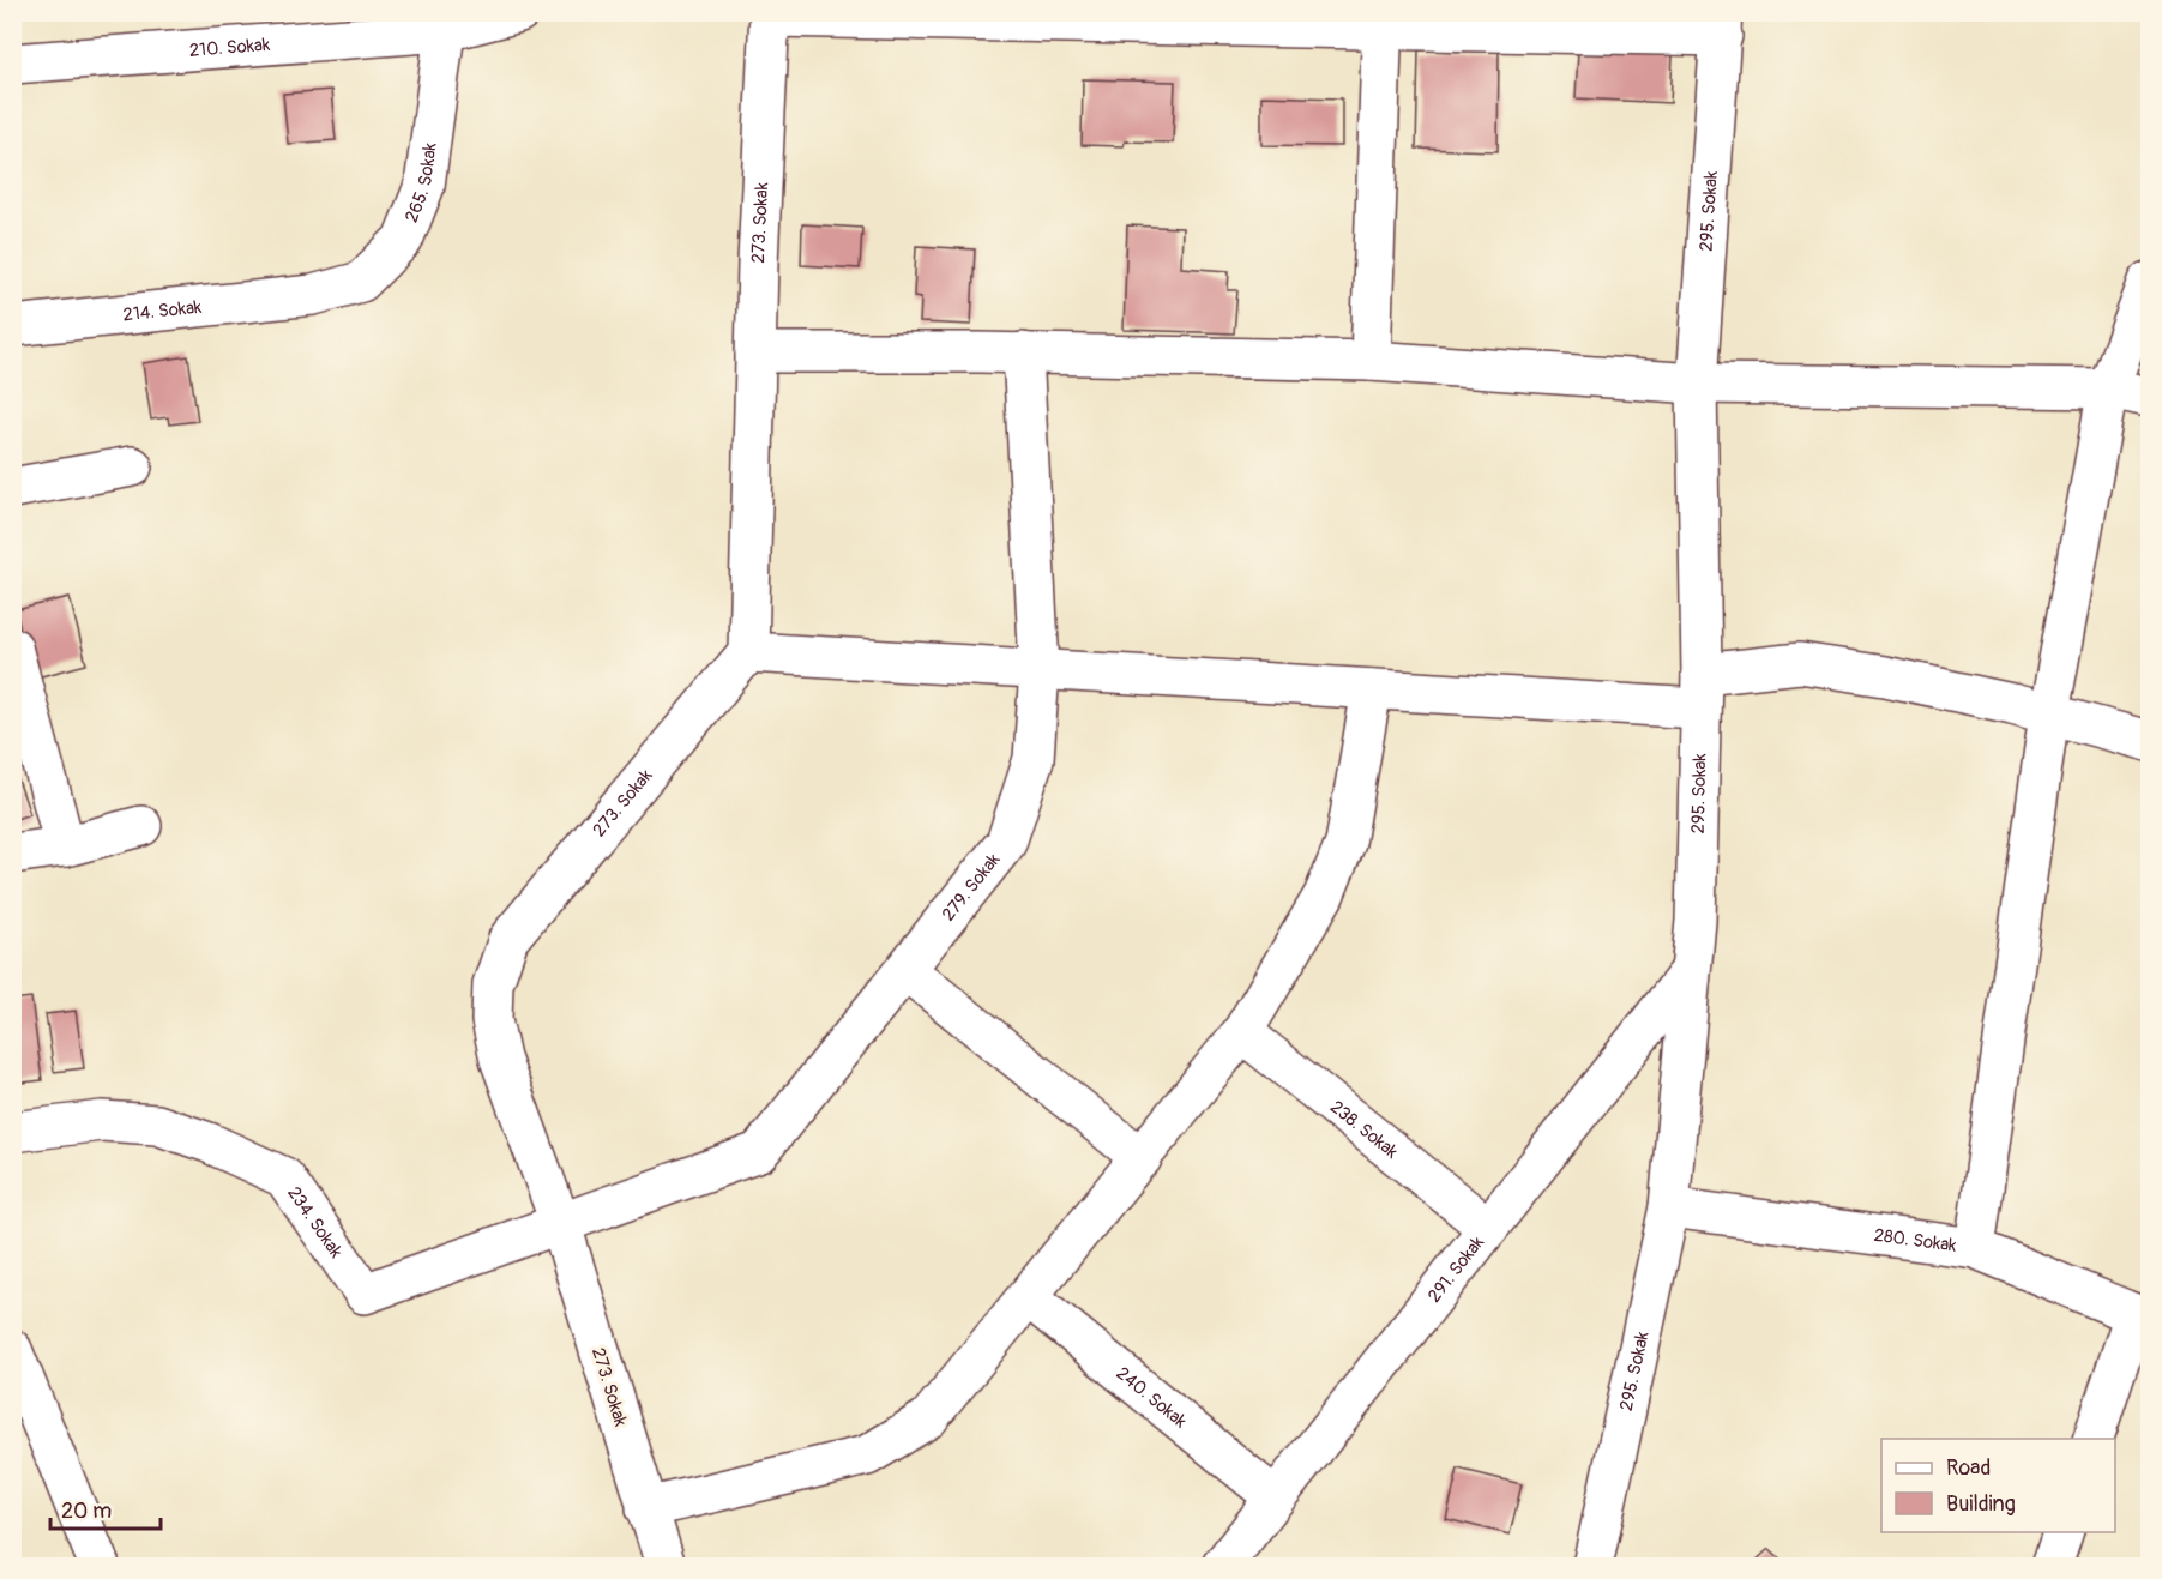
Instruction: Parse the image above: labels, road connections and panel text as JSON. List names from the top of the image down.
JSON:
{
  "streets": {
    "street": [
      "210. Sokak",
      "265. Sokak",
      "295. Sokak",
      "273. Sokak",
      "214. Sokak",
      "279. Sokak",
      "238. Sokak",
      "234. Sokak",
      "280. Sokak",
      "291. Sokak",
      "240. Sokak"
    ]
  },
  "crossings": [
    ["210. Sokak", "265. Sokak"],
    ["265. Sokak", "214. Sokak"],
    ["295. Sokak", "280. Sokak"],
    ["295. Sokak", "291. Sokak"],
    ["273. Sokak", "279. Sokak"],
    ["273. Sokak", "234. Sokak"],
    ["279. Sokak", "234. Sokak"],
    ["238. Sokak", "291. Sokak"],
    ["291. Sokak", "240. Sokak"]
  ],
  "legend": ["Road", "Building"],
  "scale_bar": "20 m"
}
